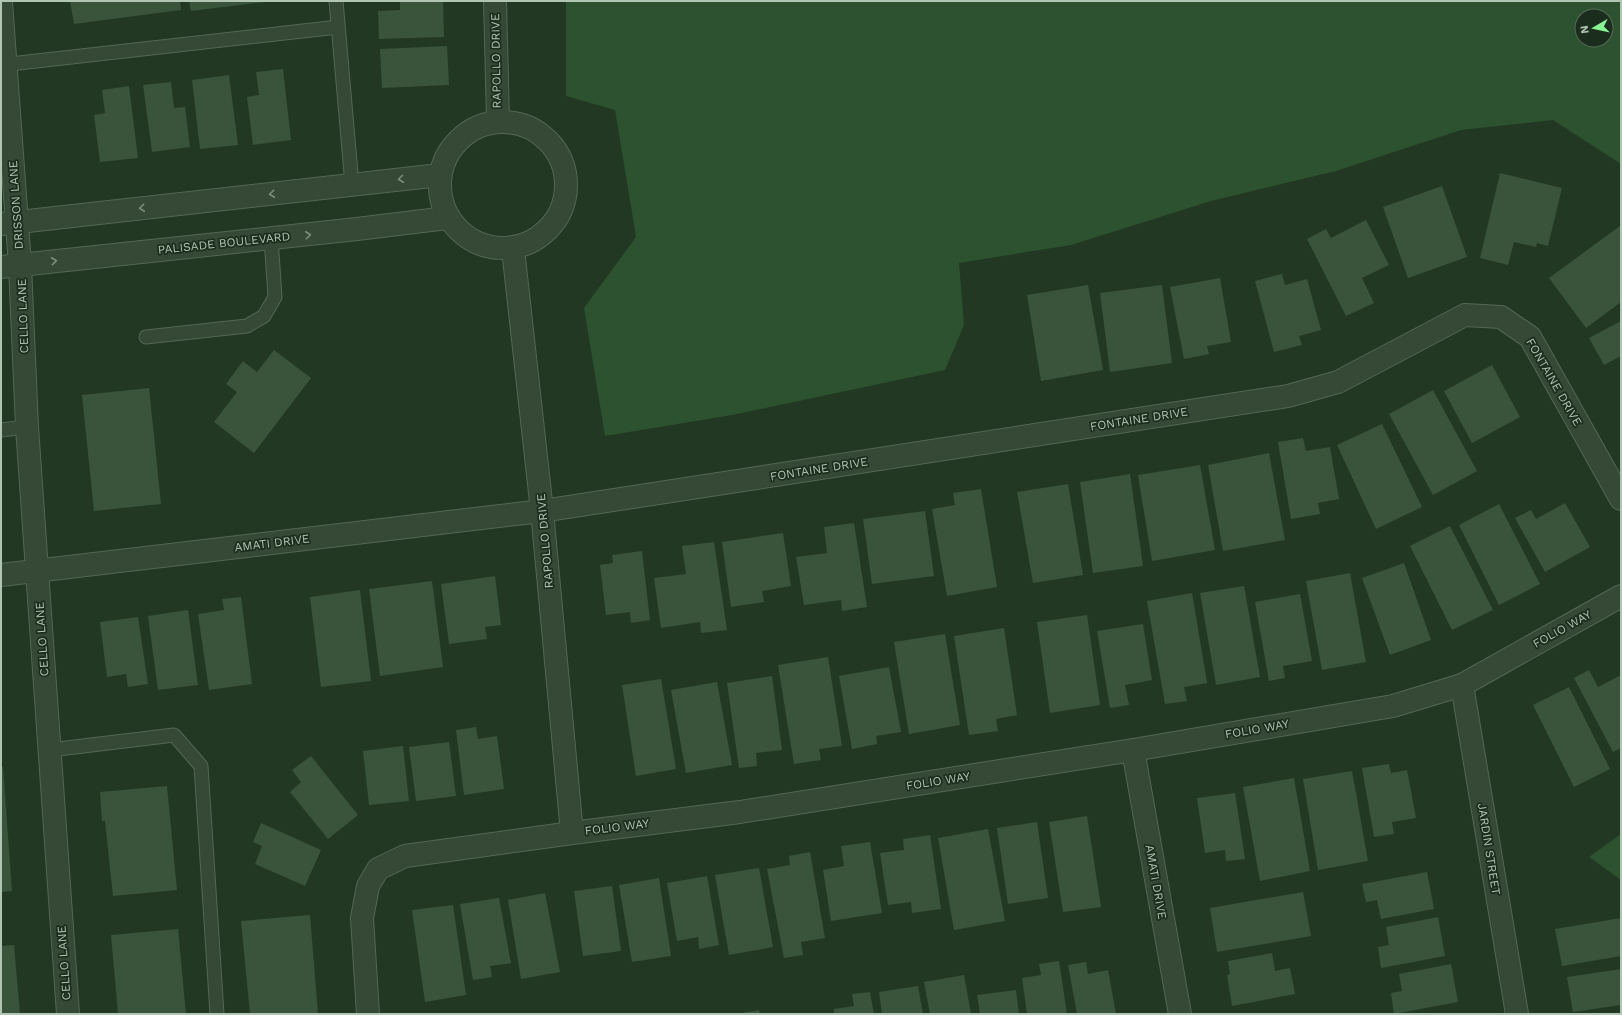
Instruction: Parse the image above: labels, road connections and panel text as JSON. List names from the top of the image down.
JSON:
{
  "streets": {
    "street": [
      "RAPOLLO DRIVE",
      "DRISSON LANE",
      "PALISADE BOULEVARD",
      "CELLO LANE",
      "FONTAINE DRIVE",
      "AMATI DRIVE",
      "FOLIO WAY",
      "JARDIN STREET"
    ]
  },
  "crossings": [
    ["RAPOLLO DRIVE", "PALISADE BOULEVARD"],
    ["RAPOLLO DRIVE", "FONTAINE DRIVE"],
    ["RAPOLLO DRIVE", "AMATI DRIVE"],
    ["RAPOLLO DRIVE", "FOLIO WAY"],
    ["DRISSON LANE", "PALISADE BOULEVARD"],
    ["DRISSON LANE", "CELLO LANE"],
    ["PALISADE BOULEVARD", "CELLO LANE"],
    ["CELLO LANE", "AMATI DRIVE"],
    ["FONTAINE DRIVE", "AMATI DRIVE"],
    ["AMATI DRIVE", "FOLIO WAY"],
    ["FOLIO WAY", "JARDIN STREET"]
  ],
  "north": "left"
}
